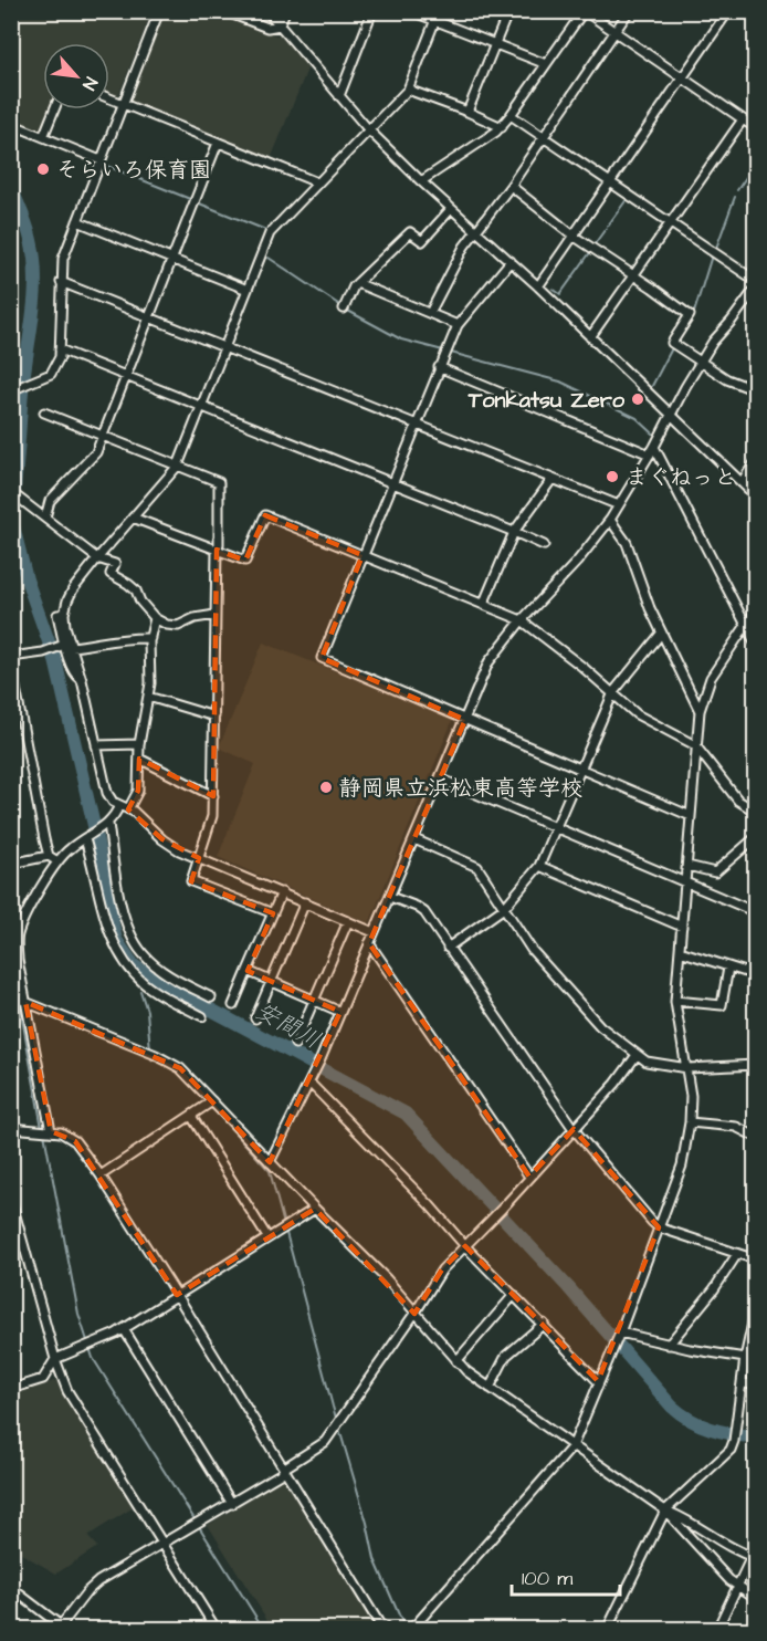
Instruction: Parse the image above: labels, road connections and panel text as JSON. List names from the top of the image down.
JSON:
{
  "water": ["安間川"],
  "places": [
    "そらいろ保育園",
    "Tonkatsu Zero",
    "まぐねっと",
    "静岡県立浜松東高等学校"
  ],
  "scale_bar": "100 m",
  "north": "bottom right"
}
